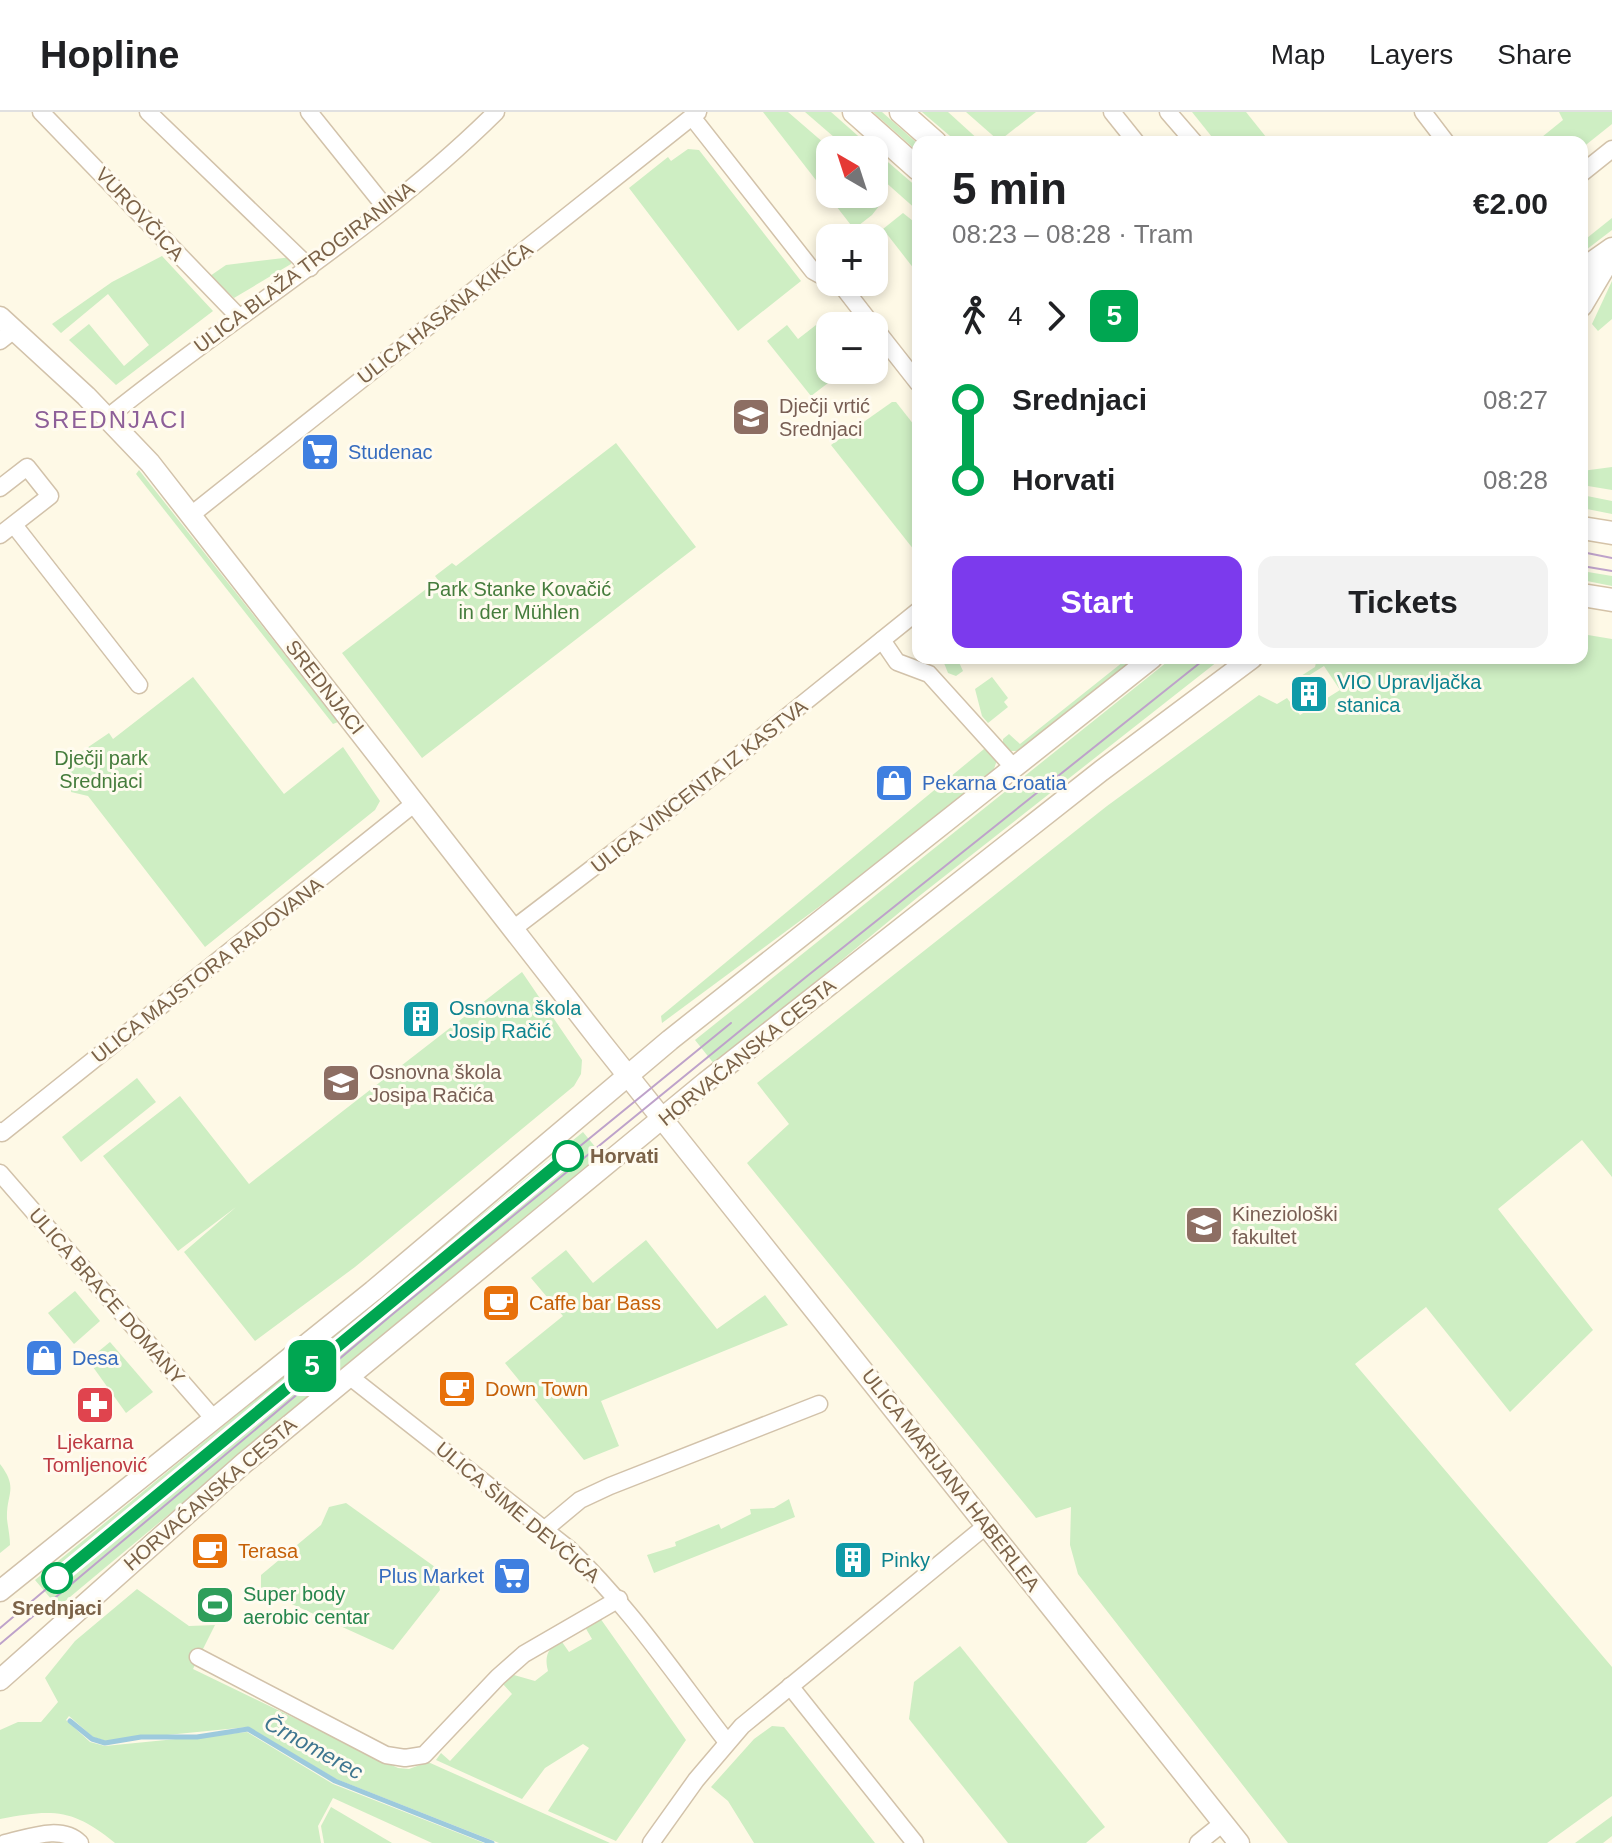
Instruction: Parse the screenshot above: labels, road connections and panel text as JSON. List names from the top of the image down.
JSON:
{
  "streets": {
    "street": [
      "VUROVČICA",
      "ULICA BLAŽA TROGIRANINA",
      "ULICA HASANA KIKIĆA",
      "SREDNJACI",
      "ULICA VINCENTA IZ KASTVA",
      "ULICA MAJSTORA RADOVANA",
      "HORVAĆANSKA CESTA",
      "ULICA BRAĆE DOMANY",
      "ULICA MARIJANA HABERLEA",
      "ULICA ŠIME DEVČIĆA"
    ]
  },
  "crossings": [
    ["VUROVČICA", "ULICA BLAŽA TROGIRANINA"],
    ["ULICA BLAŽA TROGIRANINA", "SREDNJACI"],
    ["ULICA HASANA KIKIĆA", "SREDNJACI"],
    ["SREDNJACI", "ULICA VINCENTA IZ KASTVA"],
    ["SREDNJACI", "ULICA MAJSTORA RADOVANA"],
    ["SREDNJACI", "ULICA MARIJANA HABERLEA"],
    ["HORVAĆANSKA CESTA", "ULICA MARIJANA HABERLEA"],
    ["HORVAĆANSKA CESTA", "ULICA ŠIME DEVČIĆA"]
  ],
  "districts": ["SREDNJACI"],
  "water": ["Črnomerec"],
  "parks": ["Park Stanke Kovačić in der Mühlen", "Dječji park Srednjaci"],
  "places": {
    "school or university": ["Dječji vrtić Srednjaci", "Osnovna škola Josipa Račića", "Kineziološki fakultet"],
    "supermarket": ["Studenac", "Plus Market"],
    "building": ["VIO Upravljačka stanica", "Osnovna škola Josip Račić", "Pinky"],
    "shop": ["Pekarna Croatia", "Desa"],
    "other": ["Horvati", "Srednjaci"],
    "cafe": ["Caffe bar Bass", "Down Town", "Terasa"],
    "pharmacy": ["Ljekarna Tomljenović"],
    "sports": ["Super body aerobic centar"]
  },
  "lines": ["tram line 5"],
  "north": "top left",
  "page": {
    "header": "Hopline",
    "nav": ["Map", "Layers", "Share"],
    "on_map": "5",
    "map_buttons": ["+", "−"],
    "heading": ["5 min", "08:23 – 08:28 · Tram", "€2.00"],
    "legs": ["4", "5"],
    "list": [
      {
        "name": "Srednjaci",
        "value": "08:27"
      },
      {
        "name": "Horvati",
        "value": "08:28"
      }
    ],
    "buttons": ["Start", "Tickets"]
  }
}
